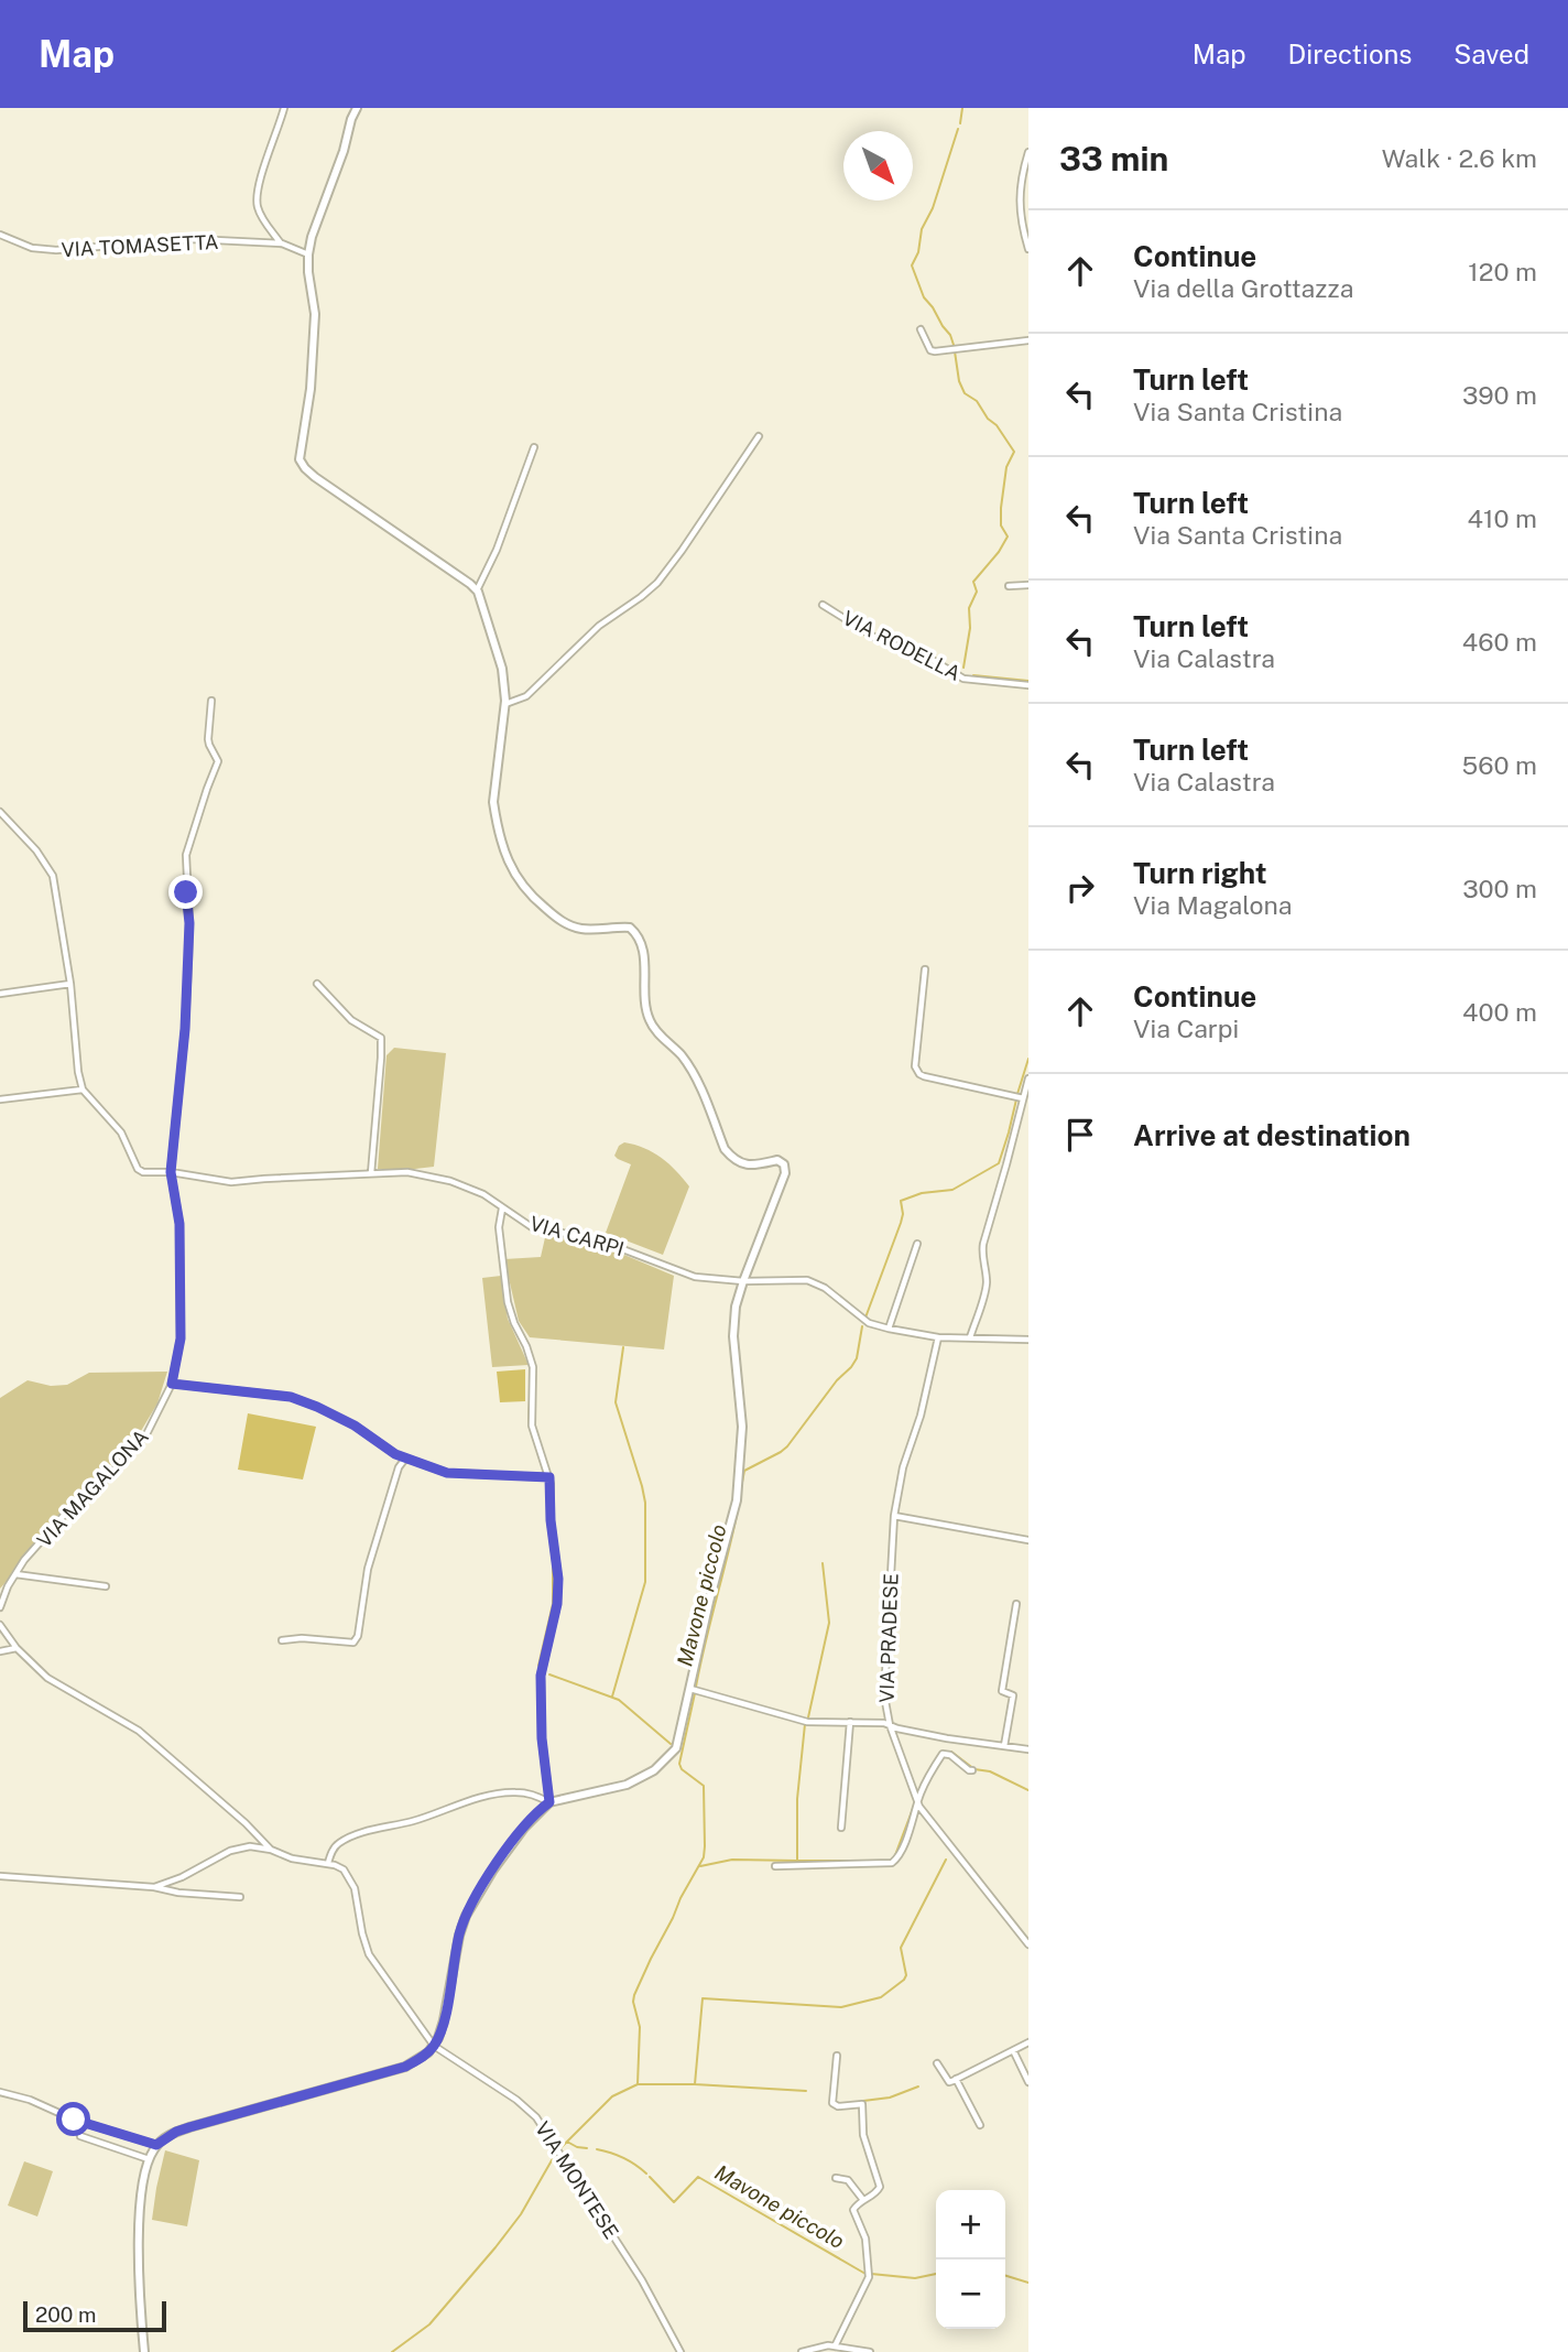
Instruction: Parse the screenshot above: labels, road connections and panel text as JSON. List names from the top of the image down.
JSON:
{
  "streets": {
    "street": [
      "VIA TOMASETTA",
      "VIA RODELLA",
      "VIA CARPI",
      "VIA MAGALONA",
      "VIA PRADESE",
      "VIA MONTESE"
    ]
  },
  "crossings": [
    ["VIA CARPI", "VIA MAGALONA"],
    ["VIA CARPI", "VIA PRADESE"]
  ],
  "water": ["Mavone piccolo"],
  "scale_bar": "200 m",
  "north": "bottom right",
  "page": {
    "header": "Map",
    "nav": ["Map", "Directions", "Saved"],
    "heading": ["33 min", "Walk · 2.6 km"],
    "list": [
      ["Continue", "Via della Grottazza", "120 m"],
      ["Turn left", "Via Santa Cristina", "390 m"],
      ["Turn left", "Via Santa Cristina", "410 m"],
      ["Turn left", "Via Calastra", "460 m"],
      ["Turn left", "Via Calastra", "560 m"],
      ["Turn right", "Via Magalona", "300 m"],
      ["Continue", "Via Carpi", "400 m"],
      "Arrive at destination"
    ],
    "map_buttons": ["+", "−"],
    "scale": "200 m"
  }
}
